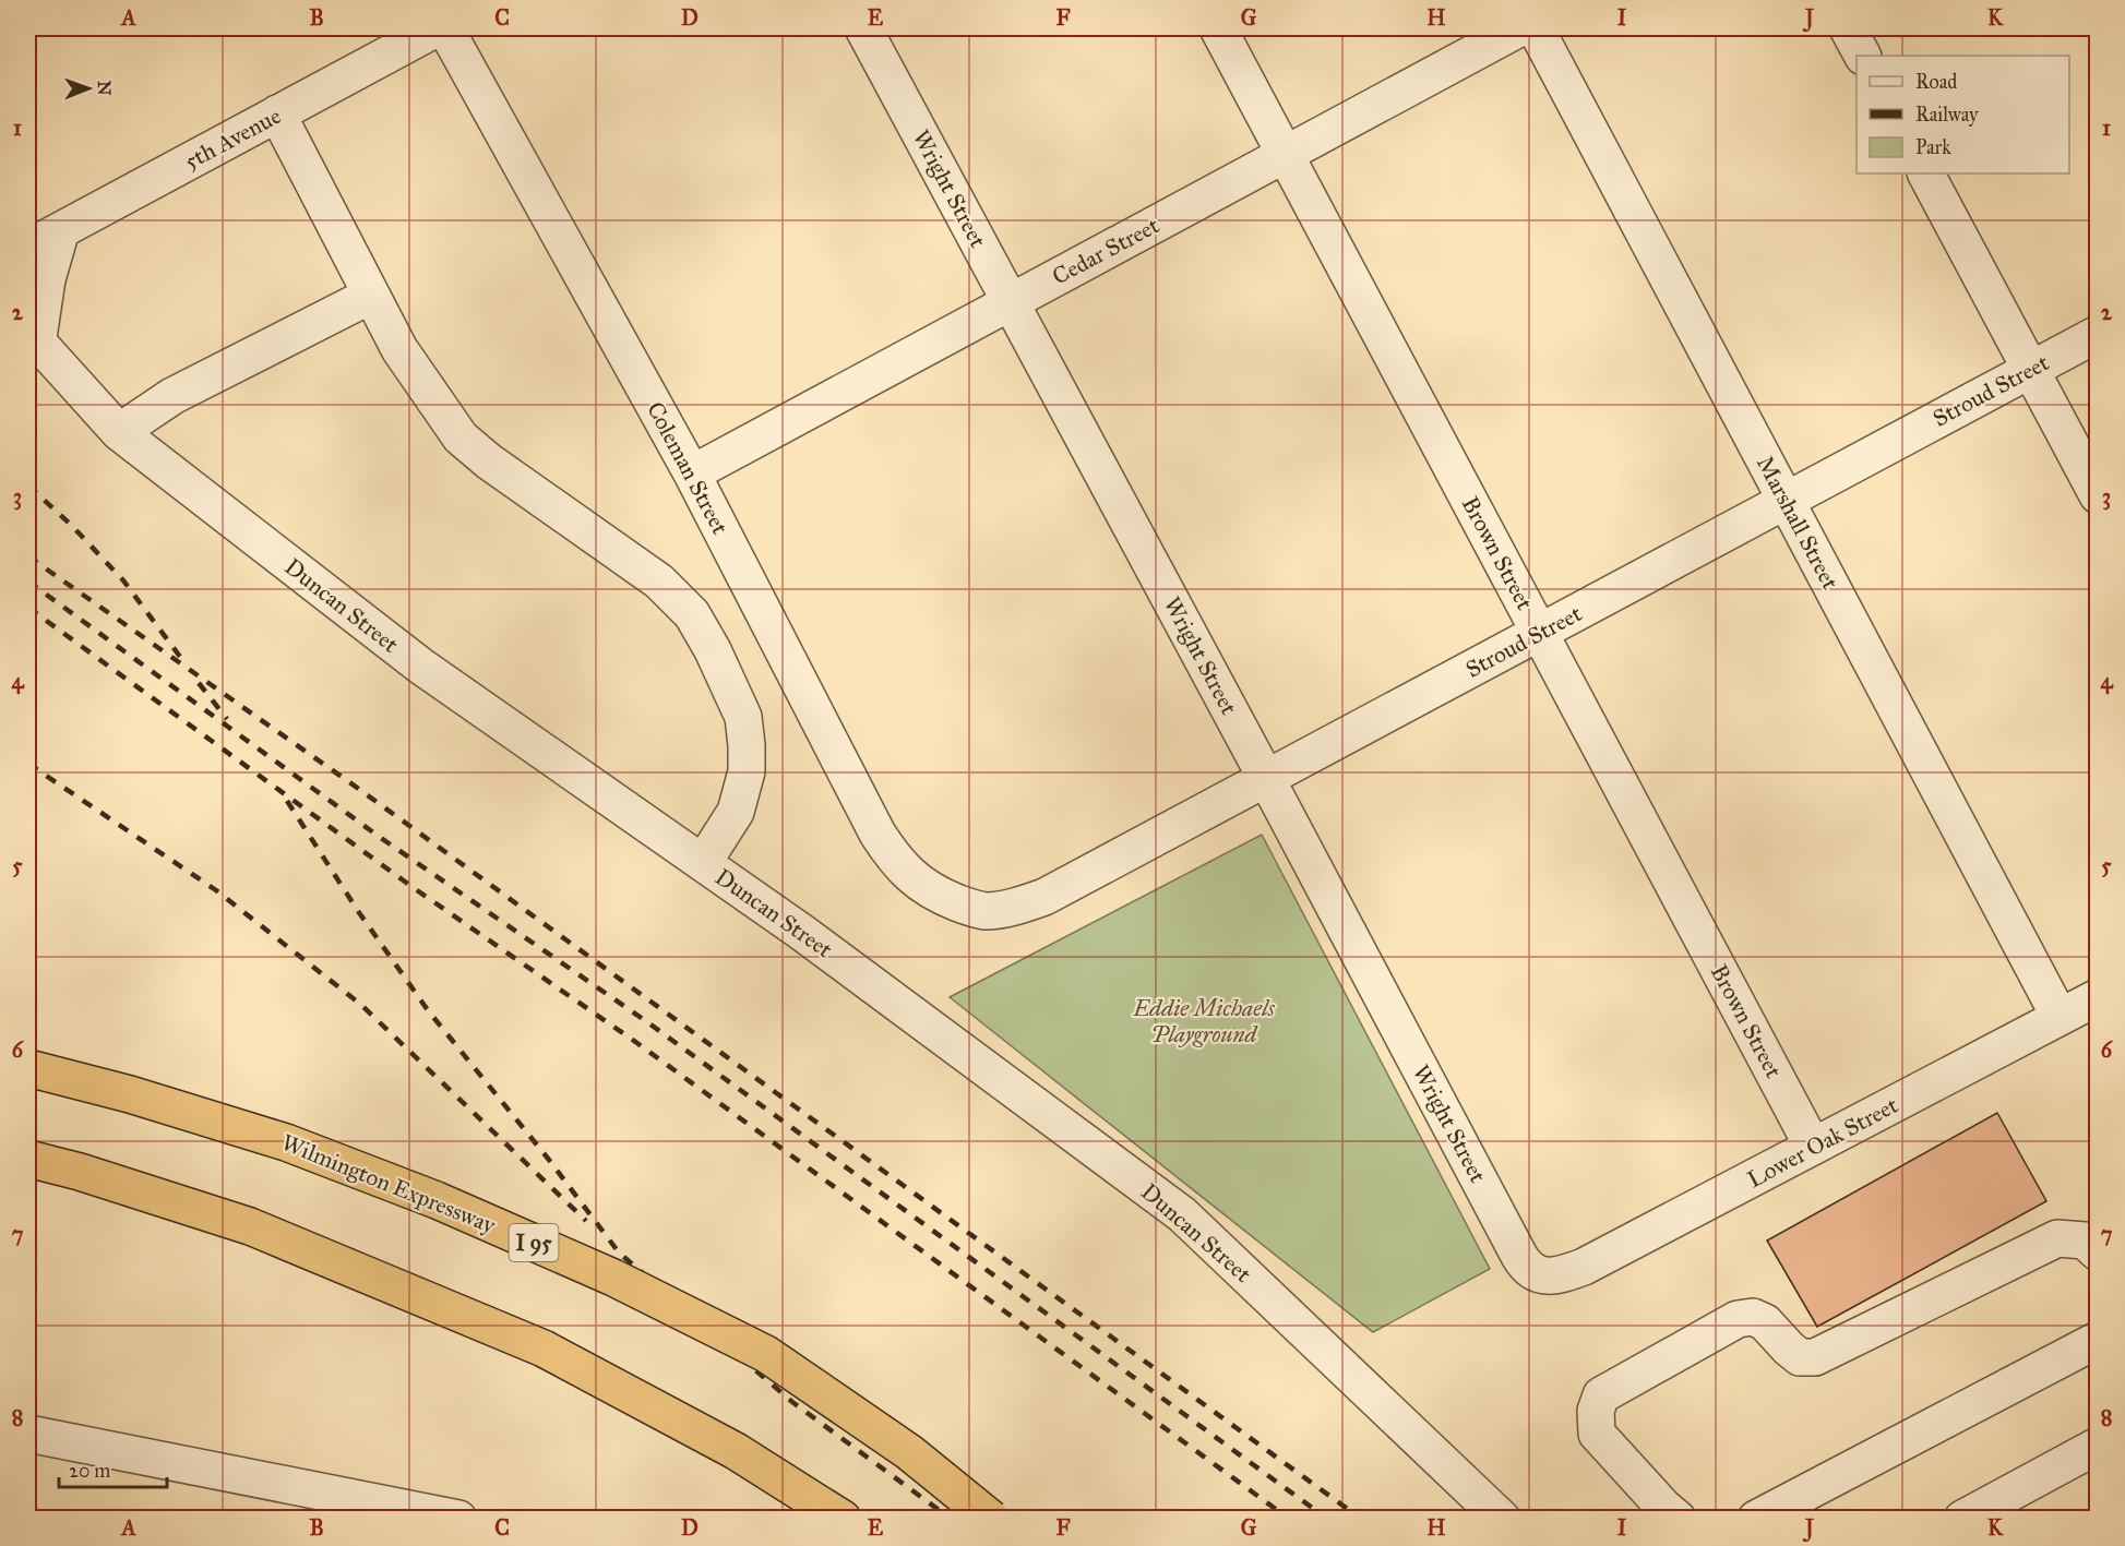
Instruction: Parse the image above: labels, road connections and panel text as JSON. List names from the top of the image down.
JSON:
{
  "streets": {
    "highway": ["Wilmington Expressway", "I 95"],
    "street": [
      "5th Avenue",
      "Wright Street",
      "Cedar Street",
      "Stroud Street",
      "Coleman Street",
      "Marshall Street",
      "Brown Street",
      "Duncan Street",
      "Lower Oak Street"
    ]
  },
  "crossings": [
    ["Wright Street", "Cedar Street"],
    ["Wright Street", "Stroud Street"],
    ["Wright Street", "Lower Oak Street"],
    ["Cedar Street", "Coleman Street"],
    ["Cedar Street", "Brown Street"],
    ["Stroud Street", "Coleman Street"],
    ["Stroud Street", "Marshall Street"],
    ["Stroud Street", "Brown Street"],
    ["Marshall Street", "Lower Oak Street"],
    ["Brown Street", "Lower Oak Street"]
  ],
  "parks": ["Eddie Michaels Playground"],
  "legend": ["Road", "Railway", "Park"],
  "scale_bar": "20 m",
  "north": "right",
  "grid": {
    "columns": [
      "A",
      "B",
      "C",
      "D",
      "E",
      "F",
      "G",
      "H",
      "I",
      "J",
      "K"
    ],
    "rows": [
      "1",
      "2",
      "3",
      "4",
      "5",
      "6",
      "7",
      "8"
    ]
  }
}
